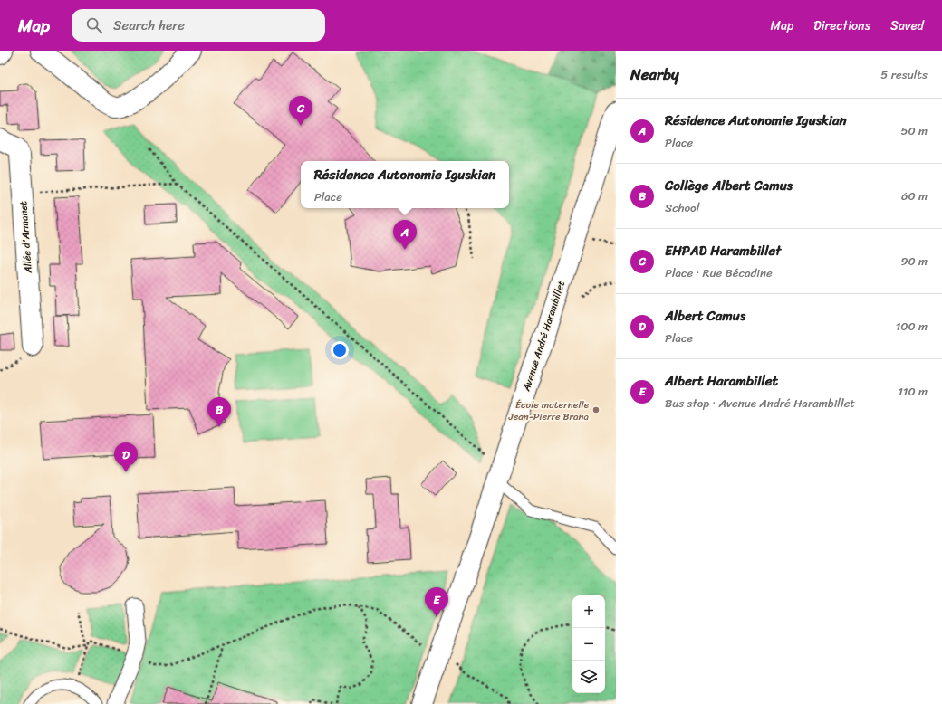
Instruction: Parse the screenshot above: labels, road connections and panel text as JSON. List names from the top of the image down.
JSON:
{
  "streets": {
    "street": ["Allée d'Armanet", "Avenue André Harambillet"]
  },
  "places": ["École maternelle Jean-Pierre Brana"],
  "page": {
    "header": "Map",
    "search": "Search here",
    "nav": ["Map", "Directions", "Saved"],
    "heading": ["Nearby", "5 results"],
    "pins": [
      "C",
      "A",
      "B",
      "D",
      "E"
    ],
    "list": [
      {
        "mark": "A",
        "name": "Résidence Autonomie Iguskian",
        "note": "Place",
        "value": "50 m"
      },
      {
        "mark": "B",
        "name": "Collège Albert Camus",
        "note": "School",
        "value": "60 m"
      },
      {
        "mark": "C",
        "name": "EHPAD Harambillet",
        "note": "Place · Rue Bécadine",
        "value": "90 m"
      },
      {
        "mark": "D",
        "name": "Albert Camus",
        "note": "Place",
        "value": "100 m"
      },
      {
        "mark": "E",
        "name": "Albert Harambillet",
        "note": "Bus stop · Avenue André Harambillet",
        "value": "110 m"
      }
    ],
    "popup": ["Résidence Autonomie Iguskian", "Place"],
    "map_buttons": ["+", "−"]
  }
}
